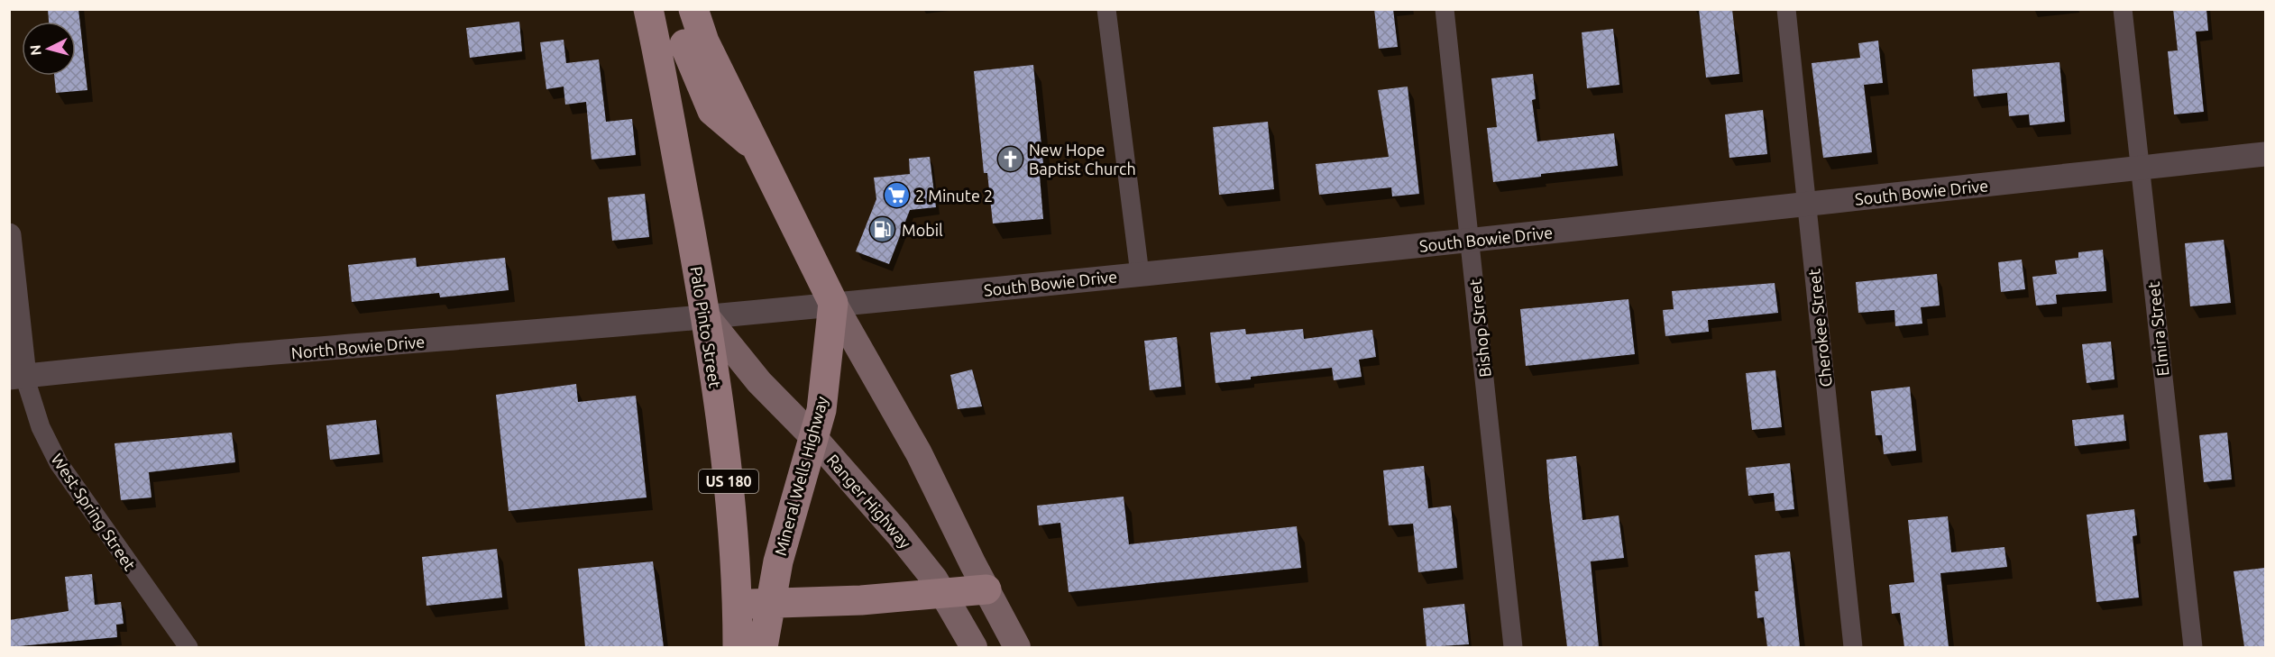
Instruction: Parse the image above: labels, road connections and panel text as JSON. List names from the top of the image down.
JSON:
{
  "streets": {
    "main road": [
      "Palo Pinto Street",
      "Mineral Wells Highway",
      "US 180",
      "Ranger Highway"
    ],
    "street": [
      "South Bowie Drive",
      "Bishop Street",
      "Cherokee Street",
      "Elmira Street",
      "North Bowie Drive",
      "West Spring Street"
    ]
  },
  "crossings": [
    ["South Bowie Drive", "Palo Pinto Street"],
    ["South Bowie Drive", "Bishop Street"],
    ["South Bowie Drive", "Cherokee Street"],
    ["South Bowie Drive", "Elmira Street"],
    ["South Bowie Drive", "North Bowie Drive"],
    ["South Bowie Drive", "Mineral Wells Highway"],
    ["South Bowie Drive", "Ranger Highway"],
    ["Palo Pinto Street", "North Bowie Drive"],
    ["Palo Pinto Street", "Mineral Wells Highway"],
    ["Palo Pinto Street", "Ranger Highway"],
    ["North Bowie Drive", "Ranger Highway"],
    ["North Bowie Drive", "West Spring Street"],
    ["Mineral Wells Highway", "Ranger Highway"]
  ],
  "places": {
    "church": ["New Hope Baptist Church"],
    "supermarket": ["2 Minute 2"],
    "fuel station": ["Mobil"]
  },
  "north": "left"
}
